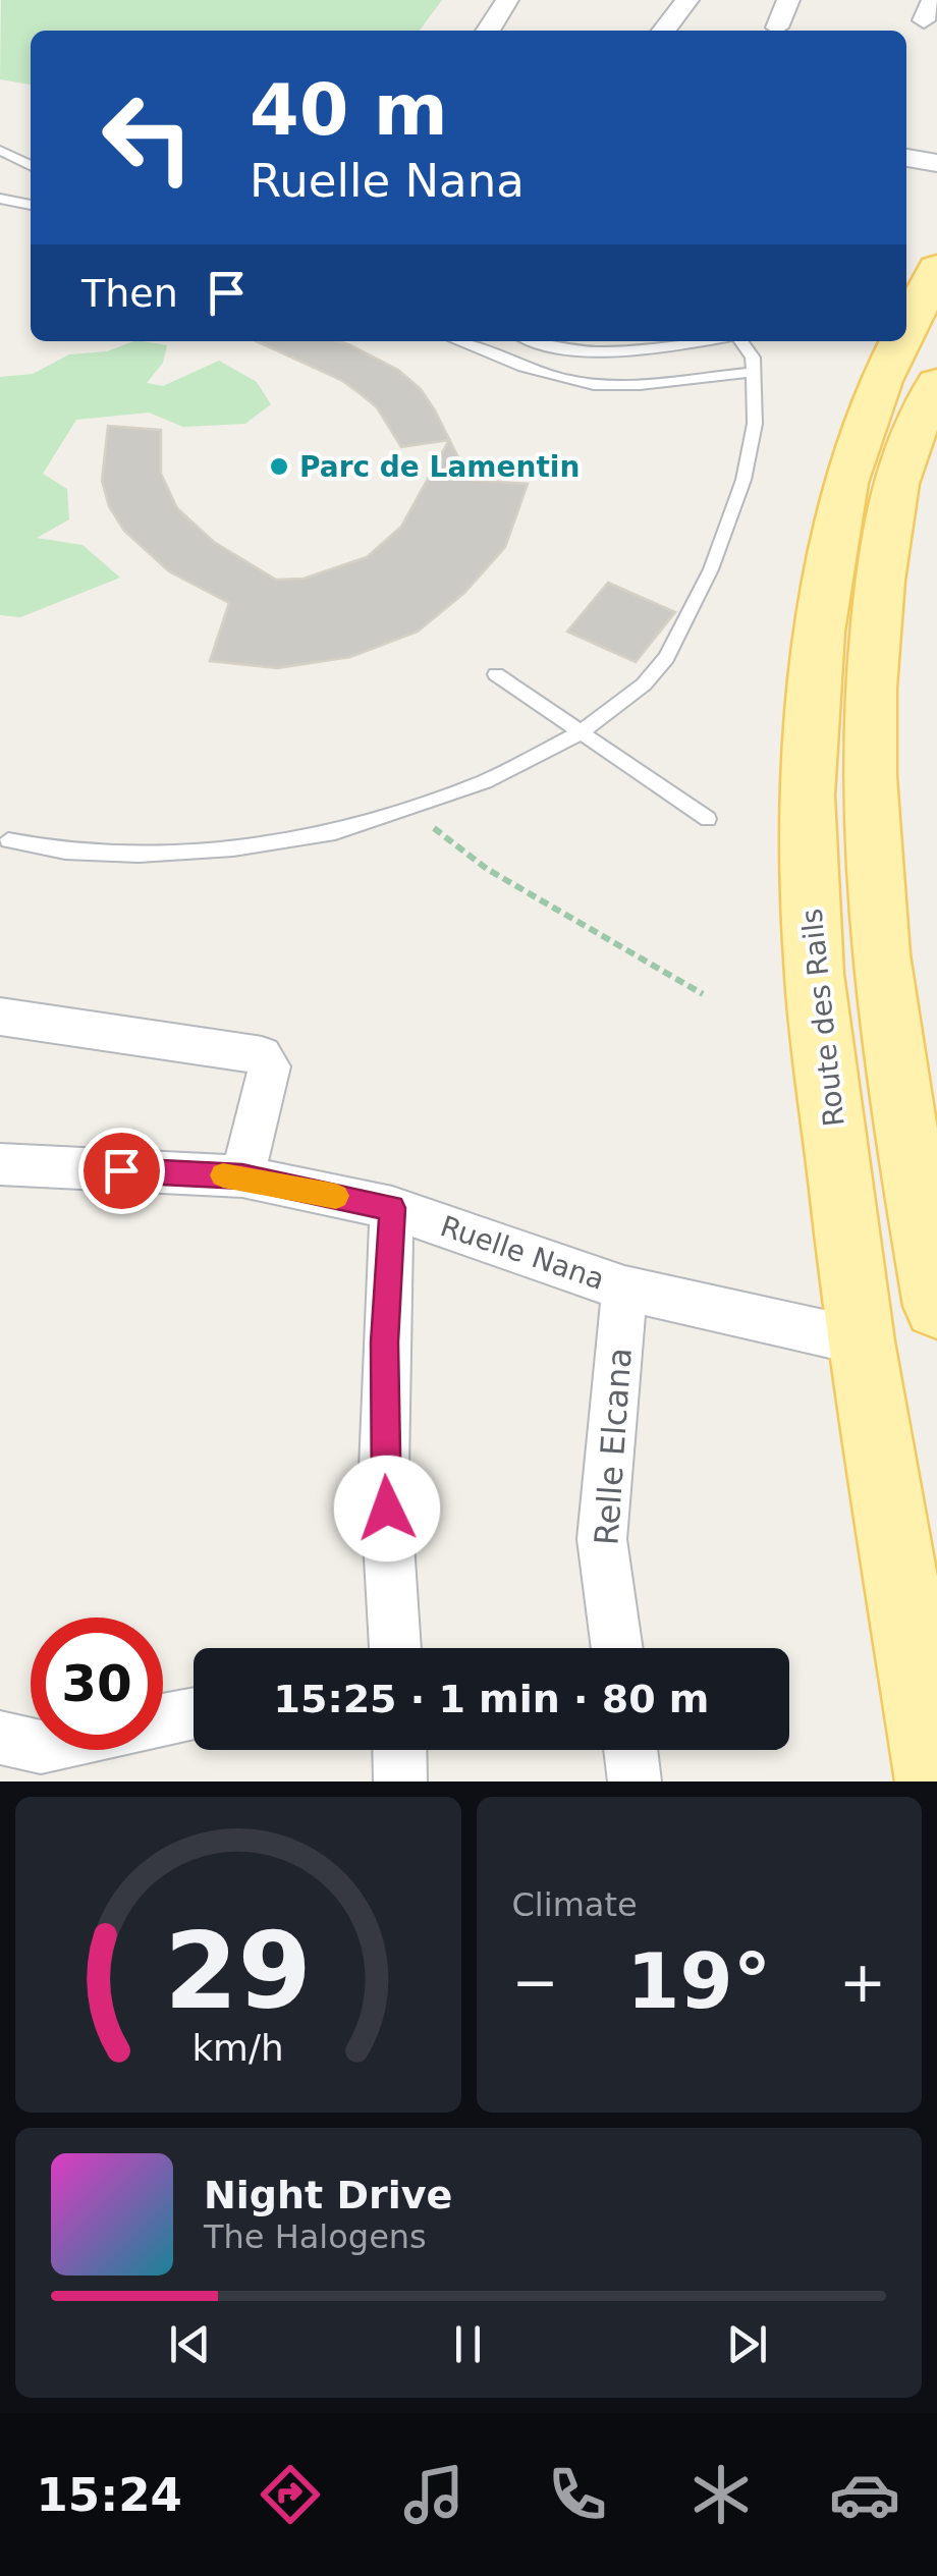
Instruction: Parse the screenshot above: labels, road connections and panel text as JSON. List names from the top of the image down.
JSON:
{
  "streets": {
    "main road": ["Route des Rails"],
    "street": ["Ruelle Nana", "Relle Elcana"]
  },
  "crossings": [
    ["Route des Rails", "Ruelle Nana"],
    ["Ruelle Nana", "Relle Elcana"]
  ],
  "places": ["Parc de Lamentin"],
  "page": {
    "turn": ["40 m", "Ruelle Nana"],
    "then": "Then",
    "limit": "30",
    "trip": "15:25 · 1 min · 80 m",
    "tile": "Climate",
    "heat": ["−", "19°", "+"],
    "song": ["Night Drive", "The Halogens"],
    "tabs": "15:24",
    "gauge": ["29", "km/h"]
  }
}
